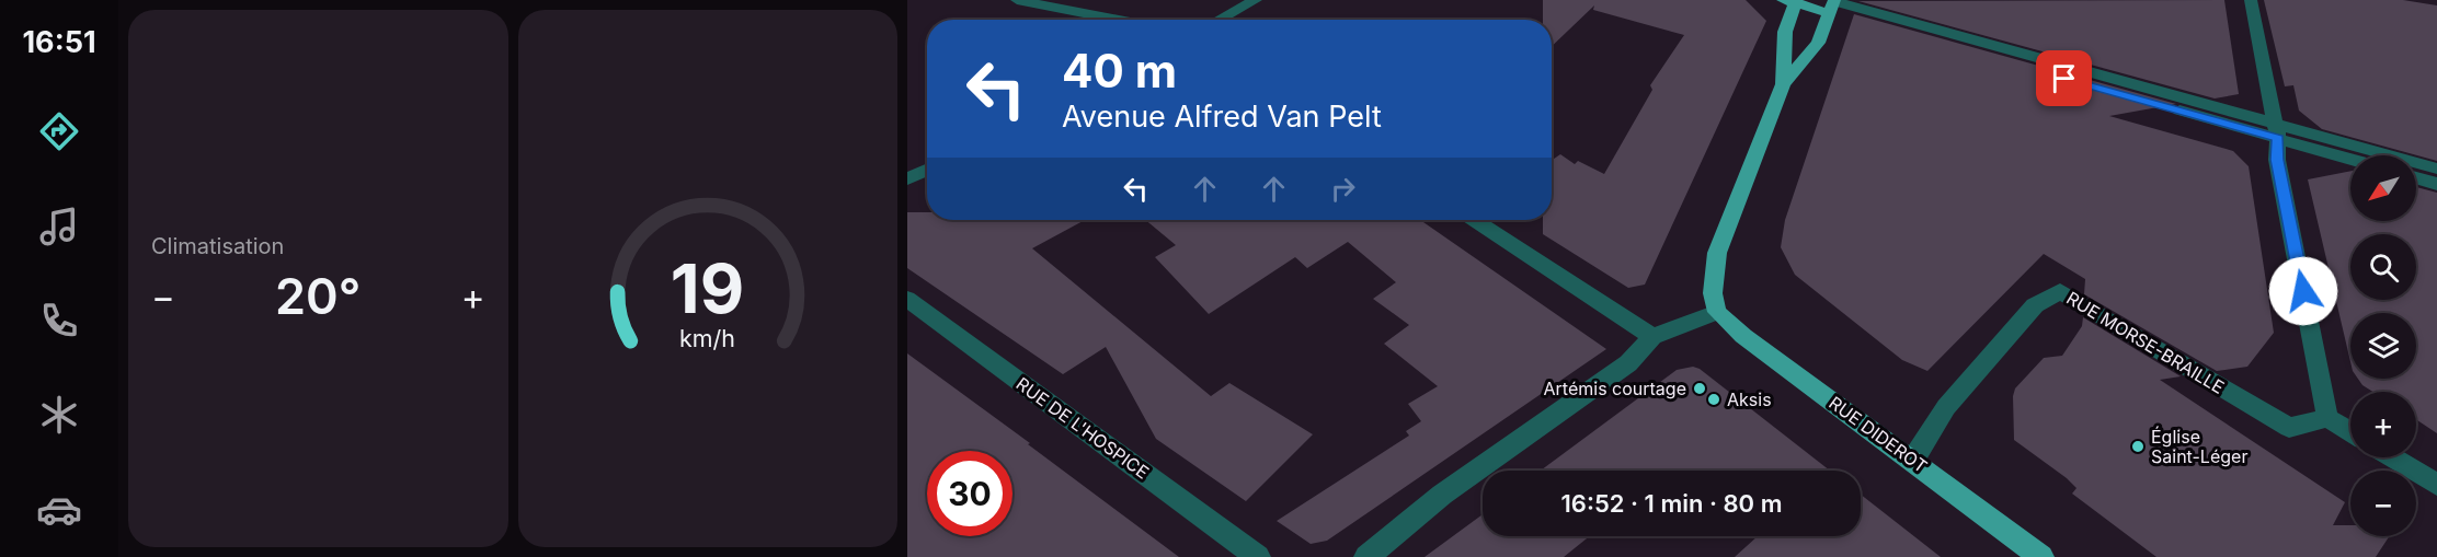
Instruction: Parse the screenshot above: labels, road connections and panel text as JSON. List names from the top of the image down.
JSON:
{
  "streets": {
    "main road": ["RUE DIDEROT"],
    "street": ["RUE MORSE-BRAILLE", "RUE DE L'HOSPICE"]
  },
  "crossings": [
    ["RUE MORSE-BRAILLE", "RUE DIDEROT"]
  ],
  "places": ["Artémis courtage", "Aksis", "Église Saint-Léger"],
  "north": "bottom left",
  "page": {
    "tabs": "16:51",
    "tile": "Climatisation",
    "turn": ["40 m", "Avenue Alfred Van Pelt"],
    "map_buttons": ["+", "−"],
    "heat": ["−", "20°", "+"],
    "limit": "30",
    "trip": "16:52 · 1 min · 80 m",
    "gauge": ["19", "km/h"]
  }
}
